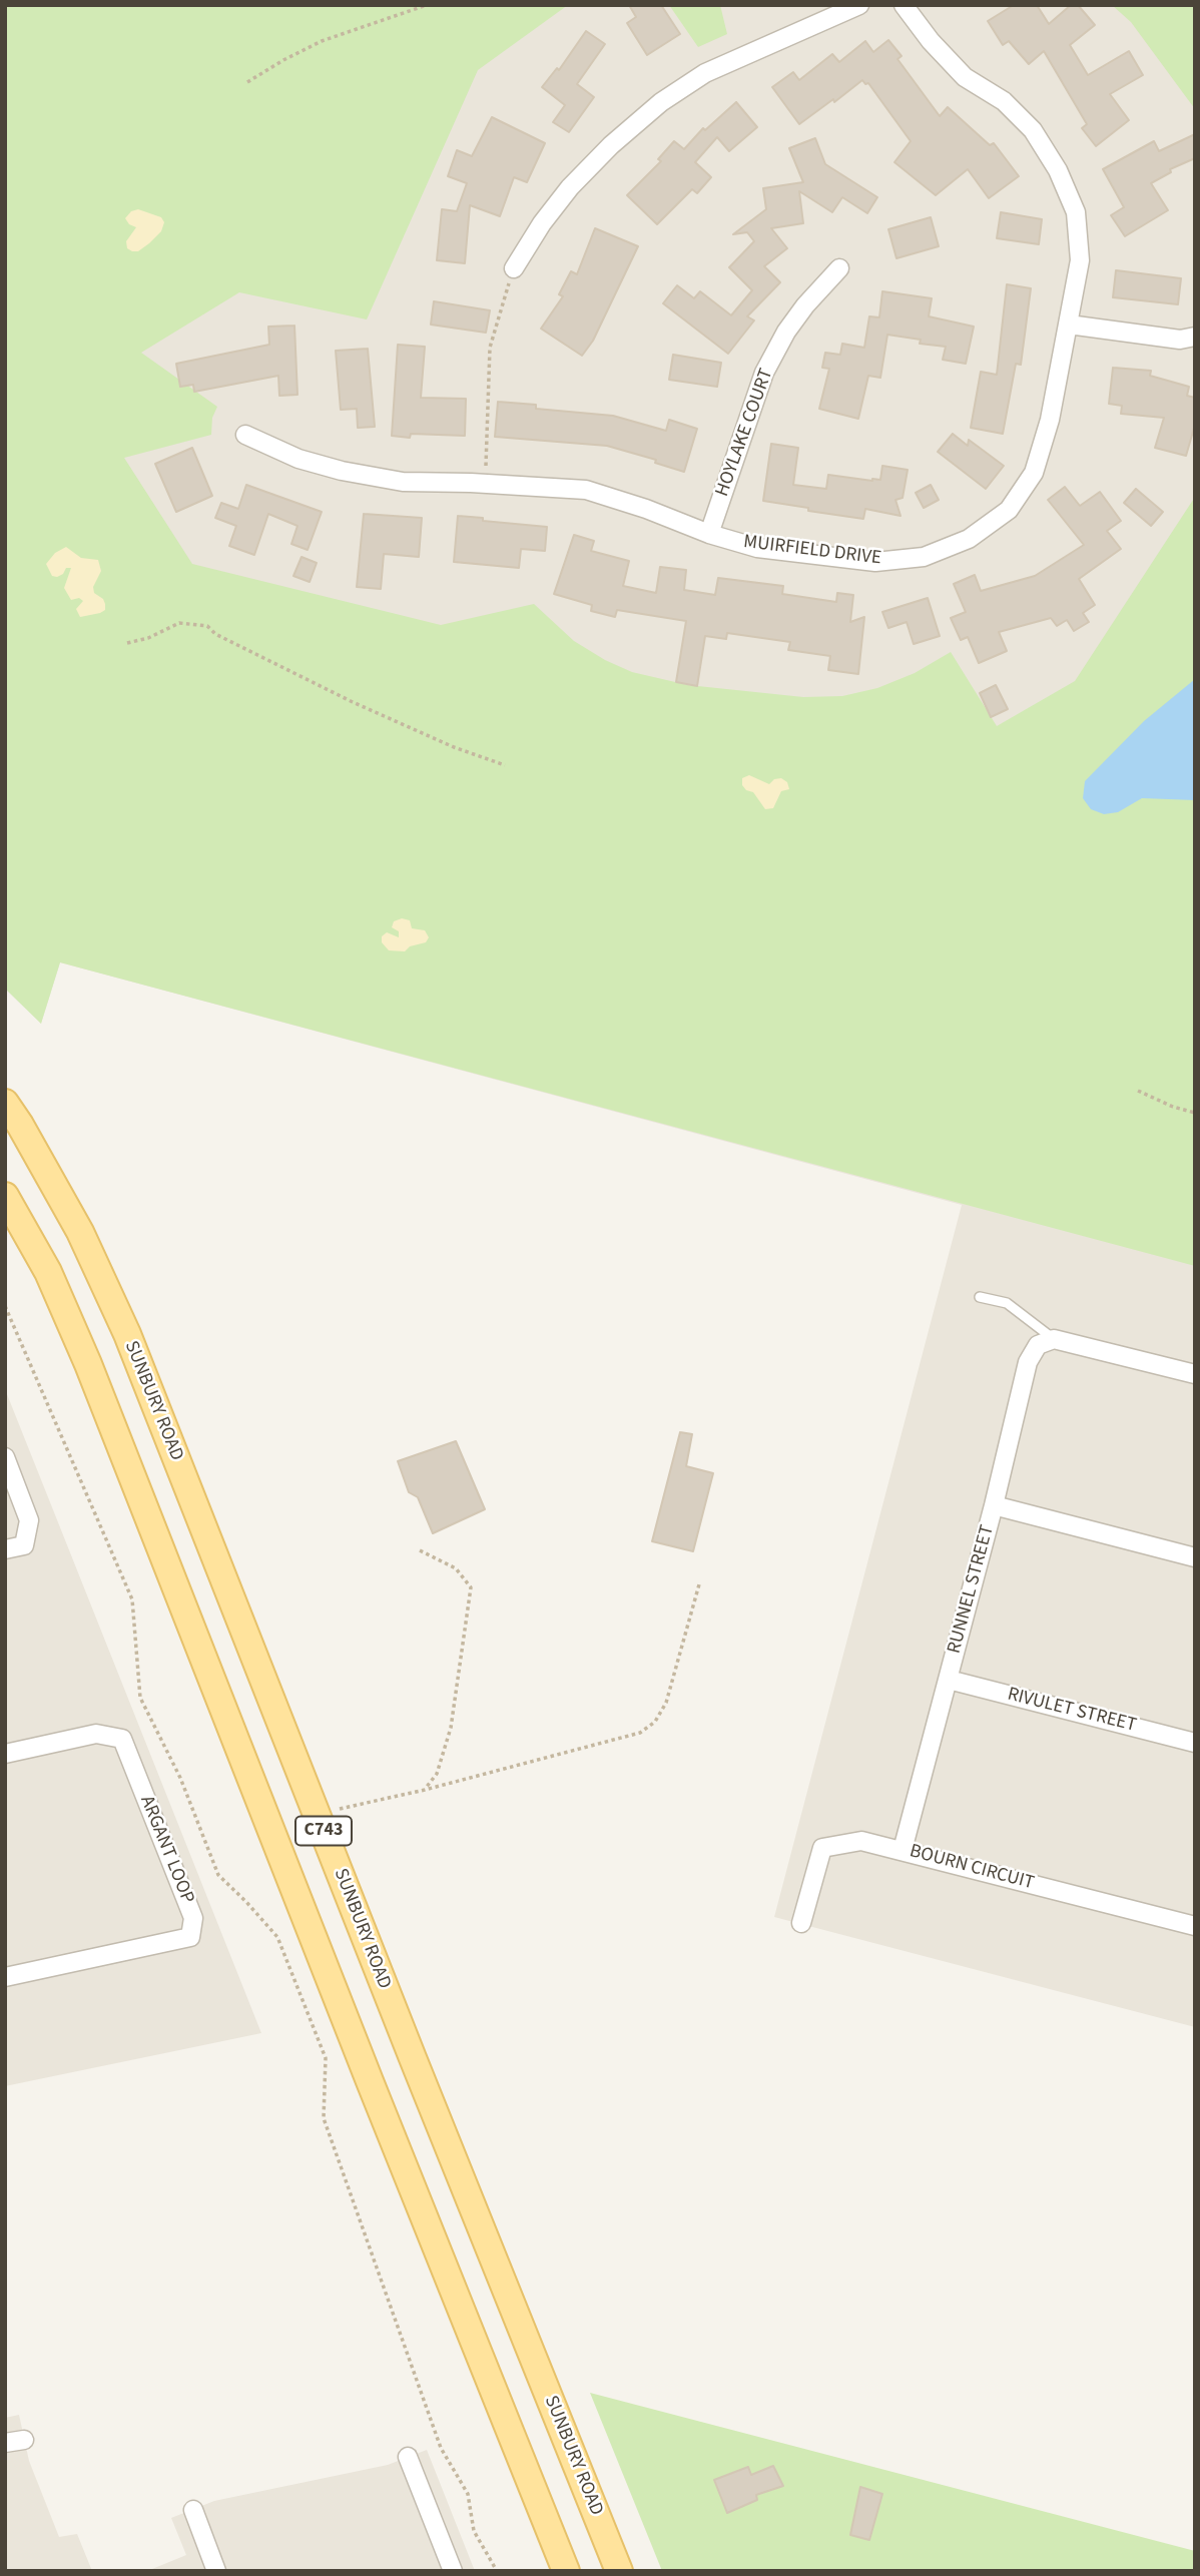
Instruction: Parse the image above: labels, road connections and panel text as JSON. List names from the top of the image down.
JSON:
{
  "streets": {
    "main road": ["SUNBURY ROAD", "C743"],
    "street": [
      "HOYLAKE COURT",
      "MUIRFIELD DRIVE",
      "RUNNEL STREET",
      "RIVULET STREET",
      "ARGANT LOOP",
      "BOURN CIRCUIT"
    ]
  },
  "crossings": [
    ["HOYLAKE COURT", "MUIRFIELD DRIVE"],
    ["RUNNEL STREET", "RIVULET STREET"],
    ["RUNNEL STREET", "BOURN CIRCUIT"]
  ]
}
